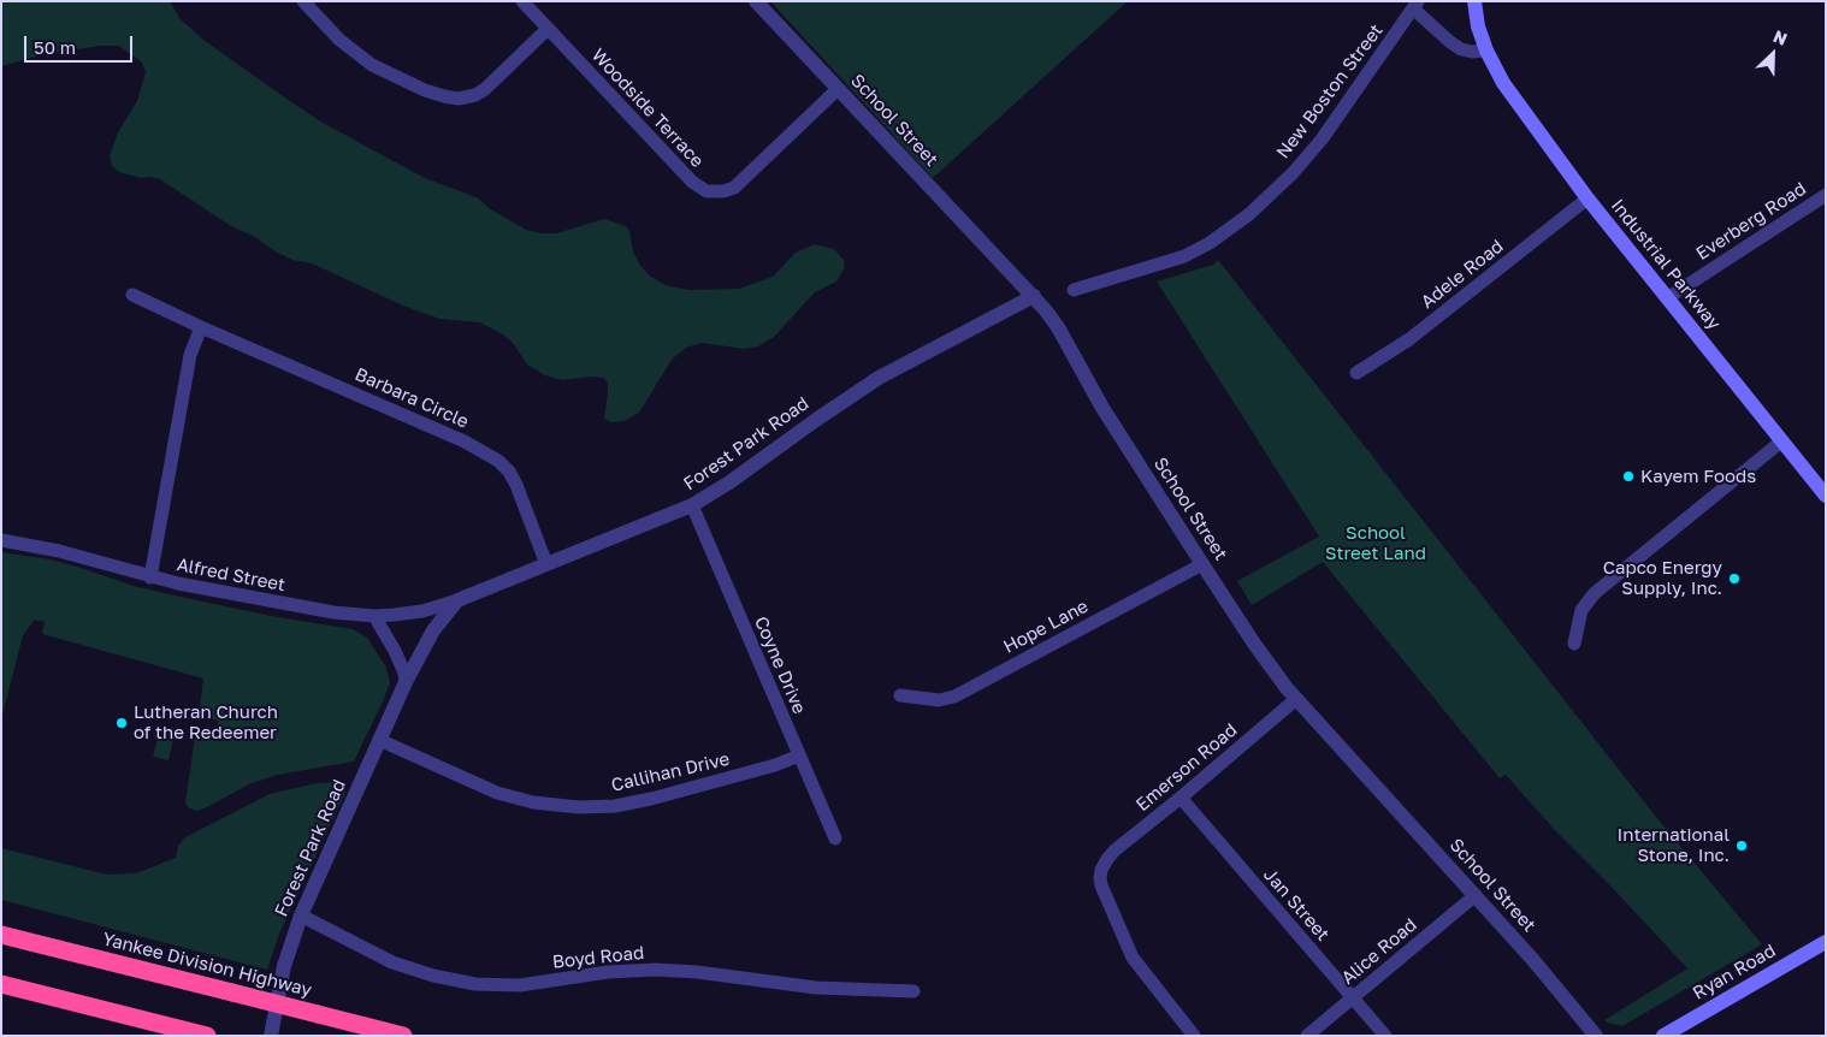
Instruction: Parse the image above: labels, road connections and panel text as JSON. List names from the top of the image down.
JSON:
{
  "streets": {
    "highway": ["Yankee Division Highway"],
    "main road": ["Industrial Parkway", "Ryan Road"],
    "street": [
      "New Boston Street",
      "Woodside Terrace",
      "School Street",
      "Everberg Road",
      "Adele Road",
      "Barbara Circle",
      "Forest Park Road",
      "Alfred Street",
      "Hope Lane",
      "Coyne Drive",
      "Emerson Road",
      "Callihan Drive",
      "Jan Street",
      "Alice Road",
      "Boyd Road"
    ]
  },
  "crossings": [
    ["Woodside Terrace", "School Street"],
    ["School Street", "Forest Park Road"],
    ["School Street", "Hope Lane"],
    ["School Street", "Emerson Road"],
    ["School Street", "Alice Road"],
    ["Everberg Road", "Industrial Parkway"],
    ["Industrial Parkway", "Adele Road"],
    ["Barbara Circle", "Forest Park Road"],
    ["Forest Park Road", "Alfred Street"],
    ["Forest Park Road", "Coyne Drive"],
    ["Forest Park Road", "Callihan Drive"],
    ["Forest Park Road", "Boyd Road"],
    ["Coyne Drive", "Callihan Drive"],
    ["Emerson Road", "Jan Street"],
    ["Jan Street", "Alice Road"]
  ],
  "parks": ["School Street Land"],
  "places": [
    "Kayem Foods",
    "Capco Energy Supply, Inc.",
    "Lutheran Church of the Redeemer",
    "International Stone, Inc."
  ],
  "scale_bar": "50 m",
  "north": "top right"
}
